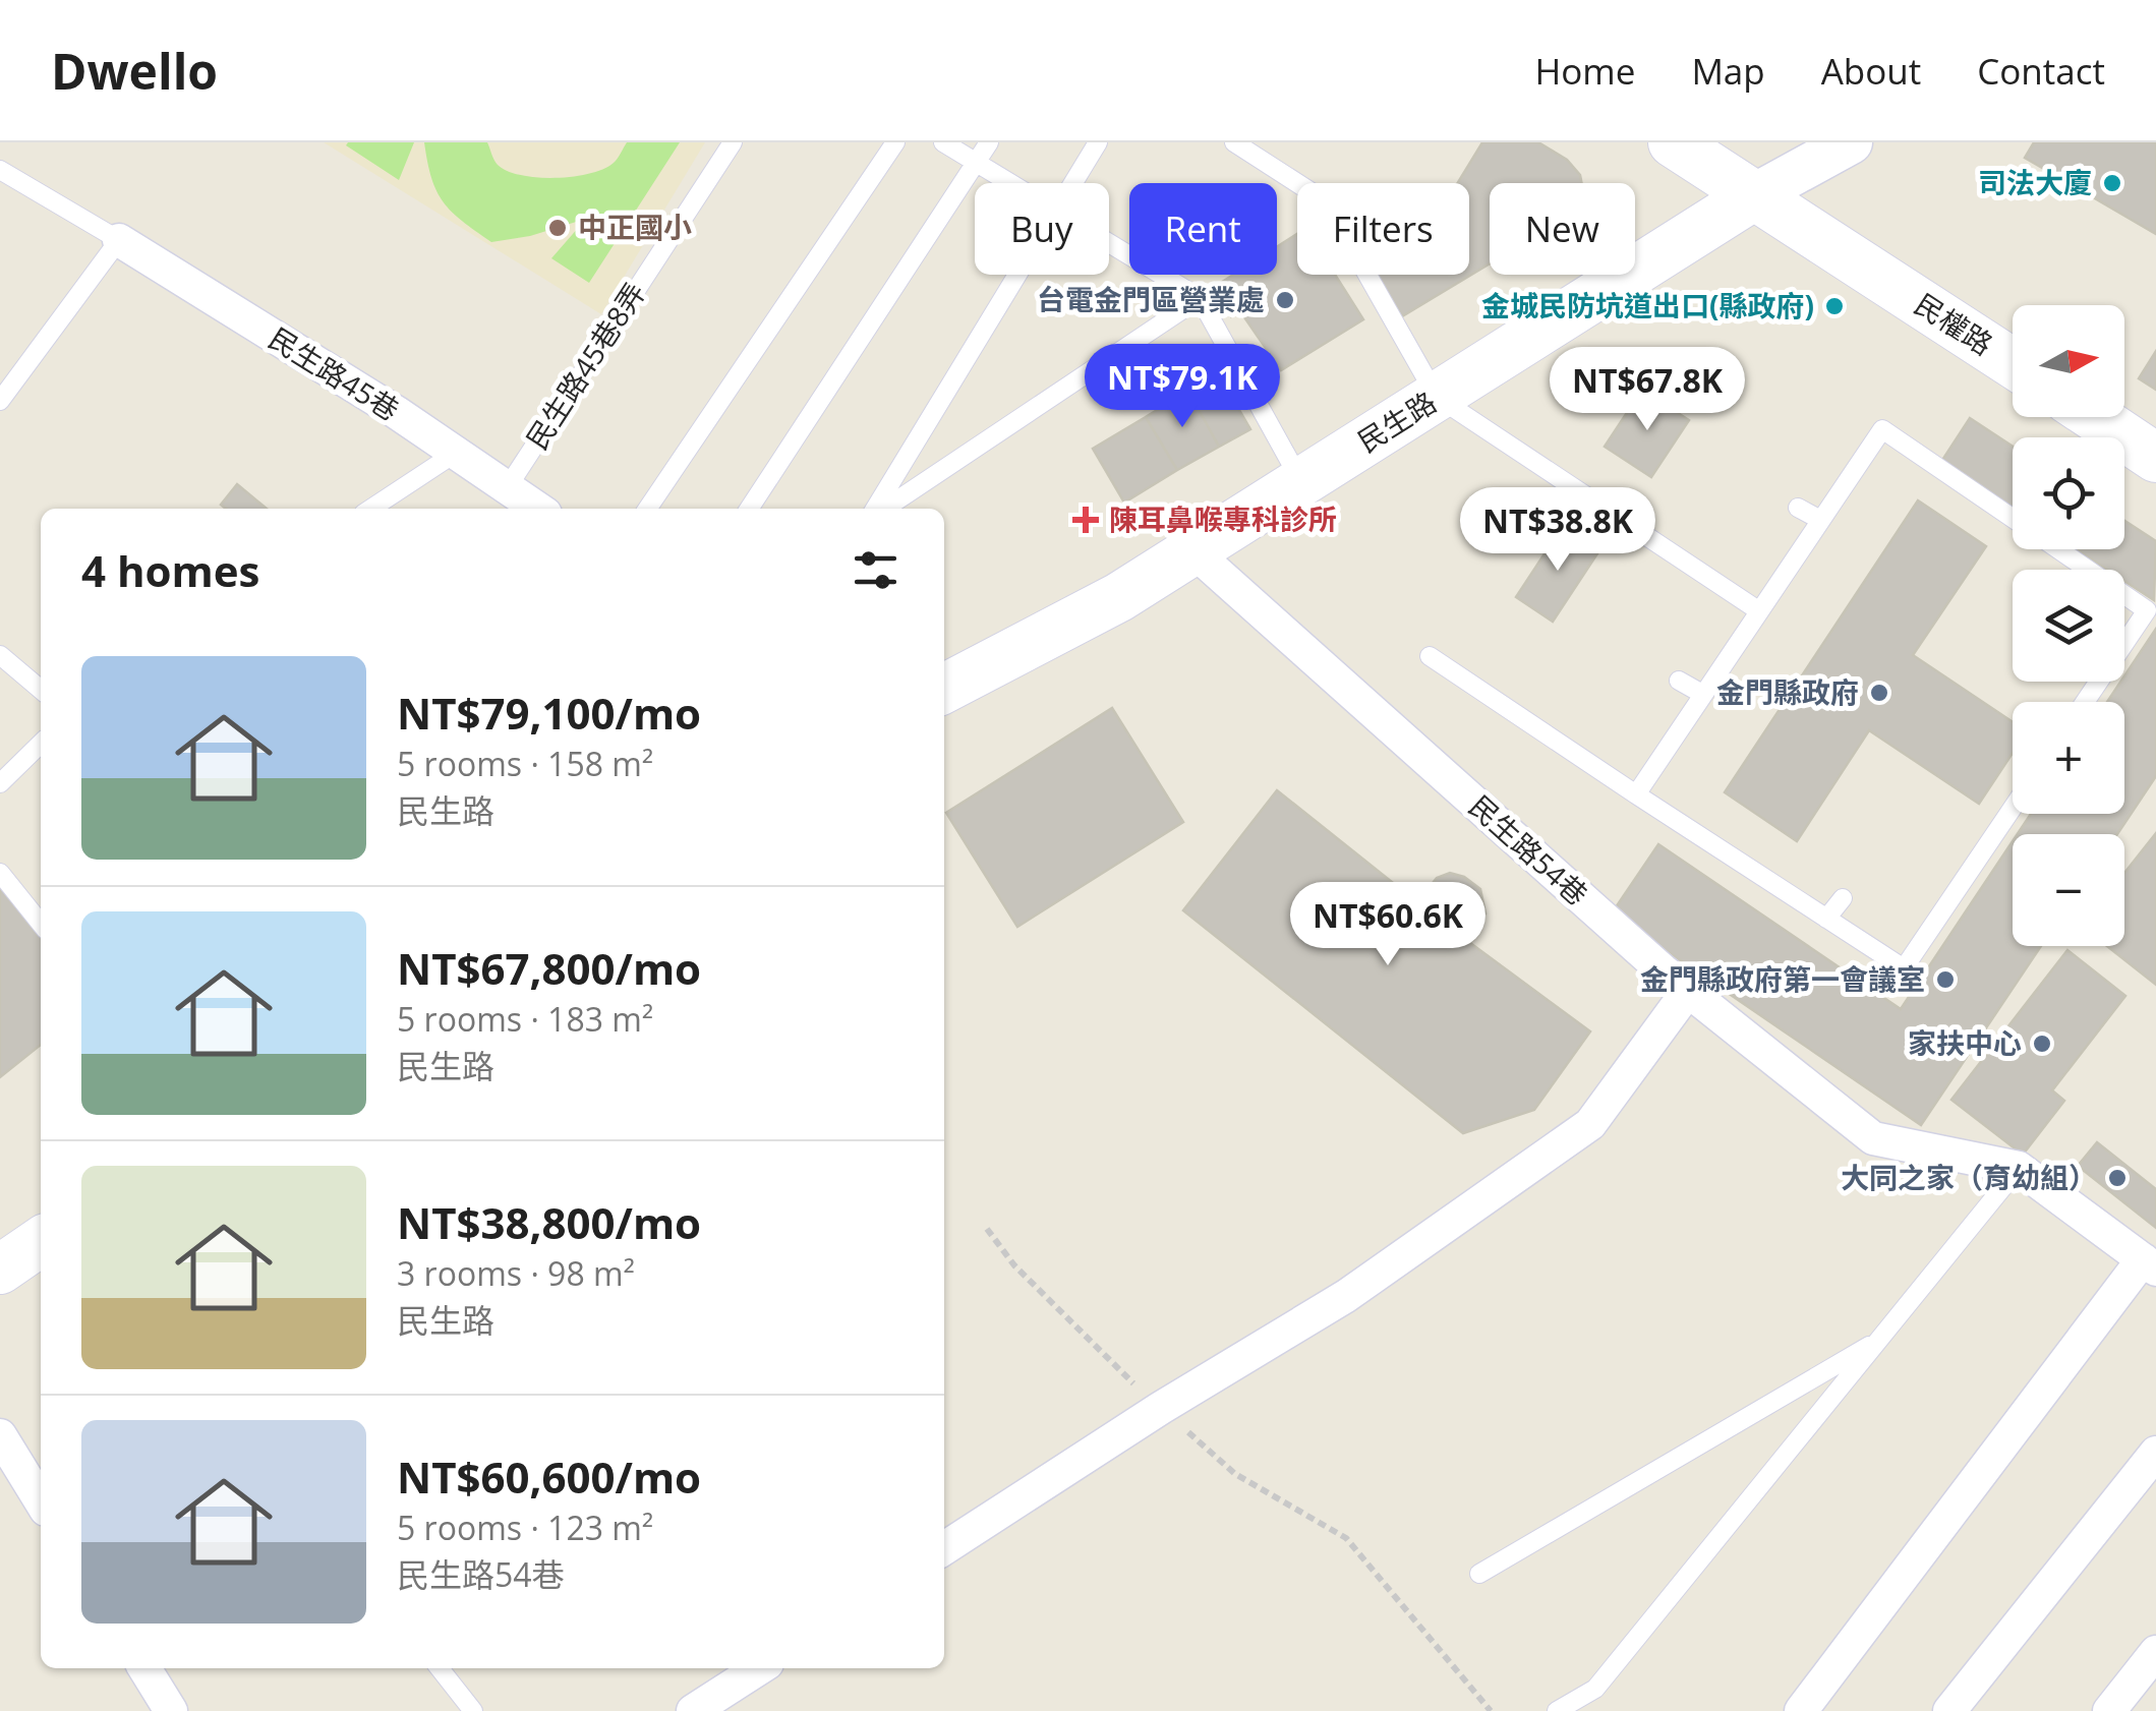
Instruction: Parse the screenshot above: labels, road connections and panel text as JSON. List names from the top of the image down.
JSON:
{
  "streets": {
    "main road": ["民權路", "民生路"],
    "street": ["民生路45巷", "民生路54巷"],
    "lane": ["民生路45巷8弄"]
  },
  "crossings": [
    ["民權路", "民生路"],
    ["民生路45巷8弄", "民生路45巷"],
    ["民生路", "民生路54巷"]
  ],
  "places": {
    "other": [
      "司法大廈",
      "中正國小",
      "台電金門區營業處",
      "金城民防坑道出口(縣政府)",
      "金門縣政府",
      "金門縣政府第一會議室",
      "家扶中心",
      "大同之家（育幼組）"
    ],
    "health": ["陳耳鼻喉專科診所"]
  },
  "north": "right",
  "page": {
    "header": "Dwello",
    "nav": [
      "Home",
      "Map",
      "About",
      "Contact"
    ],
    "chip": [
      "Buy",
      "Rent",
      "Filters",
      "New"
    ],
    "map_buttons": ["+", "−"],
    "price": [
      "NT$79.1K",
      "NT$67.8K",
      "NT$38.8K",
      "NT$60.6K"
    ],
    "heading": "4 homes",
    "list": [
      {
        "name": "NT$79,100/mo",
        "note": "5 rooms · 158 m² · 民生路"
      },
      {
        "name": "NT$67,800/mo",
        "note": "5 rooms · 183 m² · 民生路"
      },
      {
        "name": "NT$38,800/mo",
        "note": "3 rooms · 98 m² · 民生路"
      },
      {
        "name": "NT$60,600/mo",
        "note": "5 rooms · 123 m² · 民生路54巷"
      }
    ]
  }
}
